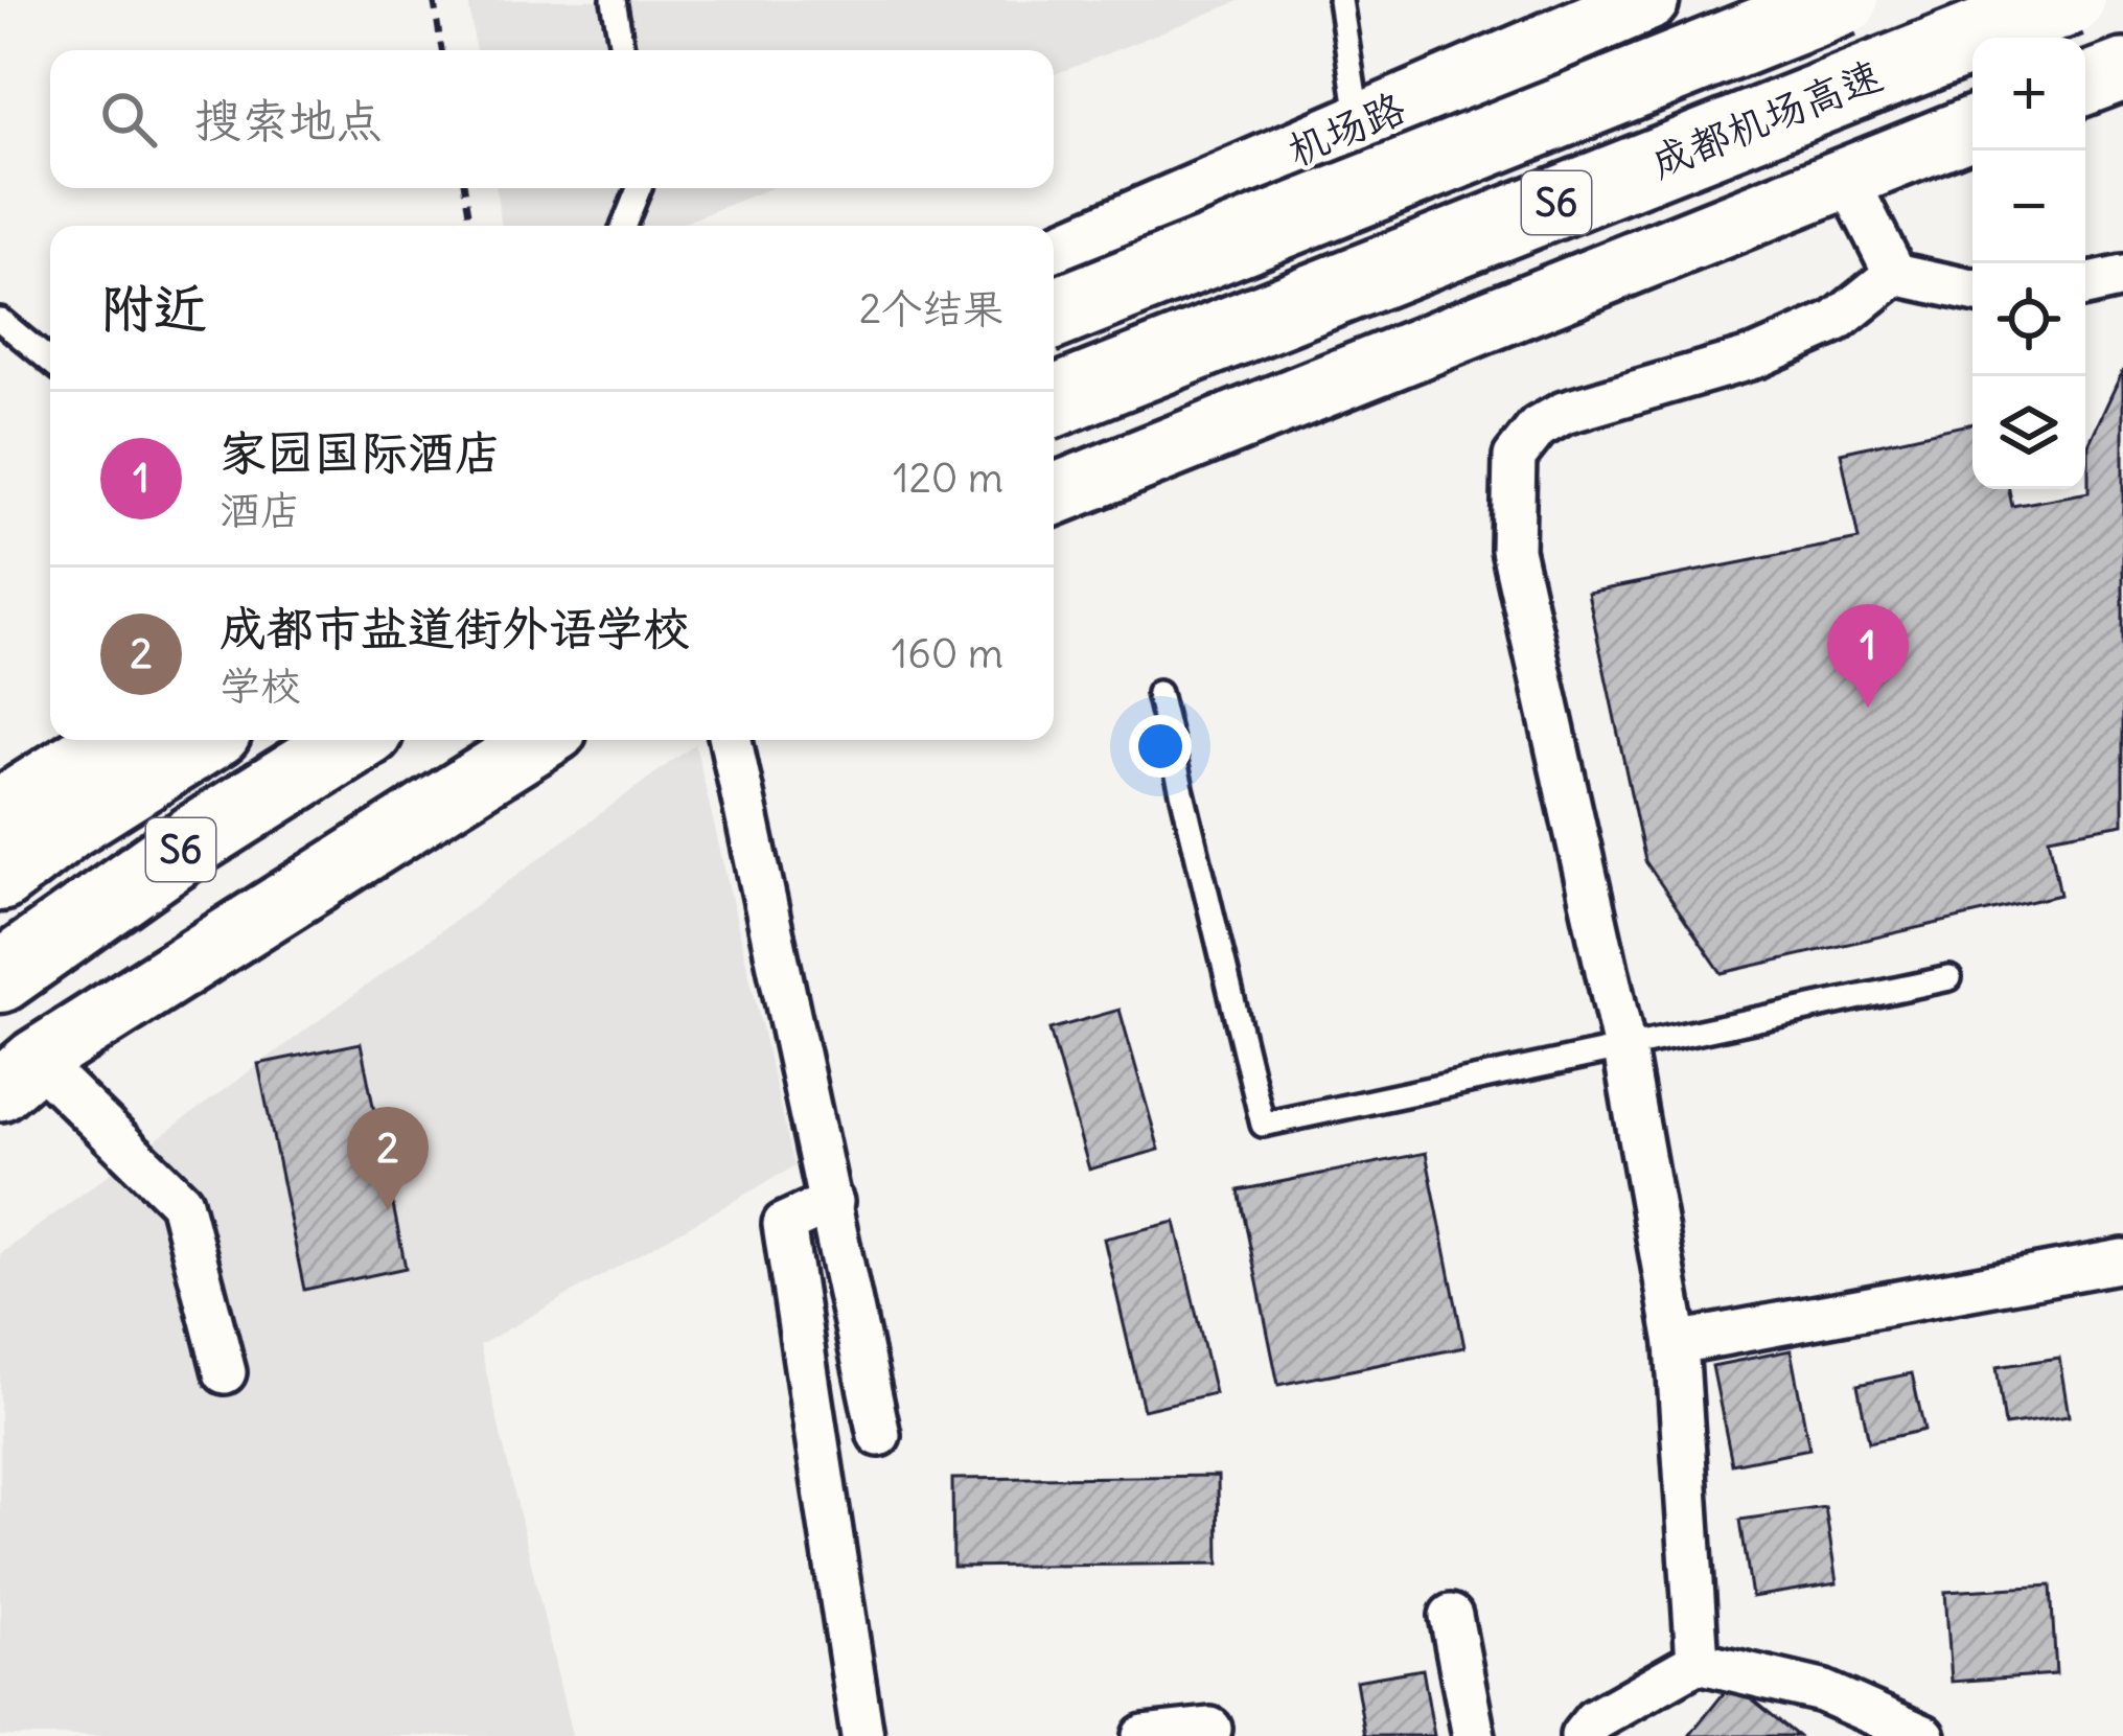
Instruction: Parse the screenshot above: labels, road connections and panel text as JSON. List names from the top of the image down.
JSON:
{
  "streets": {
    "highway": ["成都机场高速", "S6"],
    "main road": ["机场路"]
  },
  "page": {
    "map_buttons": ["+", "−"],
    "search": "搜索地点",
    "heading": ["附近", "2个结果"],
    "list": [
      {
        "mark": "1",
        "name": "家园国际酒店",
        "note": "酒店",
        "value": "120 m"
      },
      {
        "mark": "2",
        "name": "成都市盐道街外语学校",
        "note": "学校",
        "value": "160 m"
      }
    ],
    "pins": ["1", "2"]
  }
}
